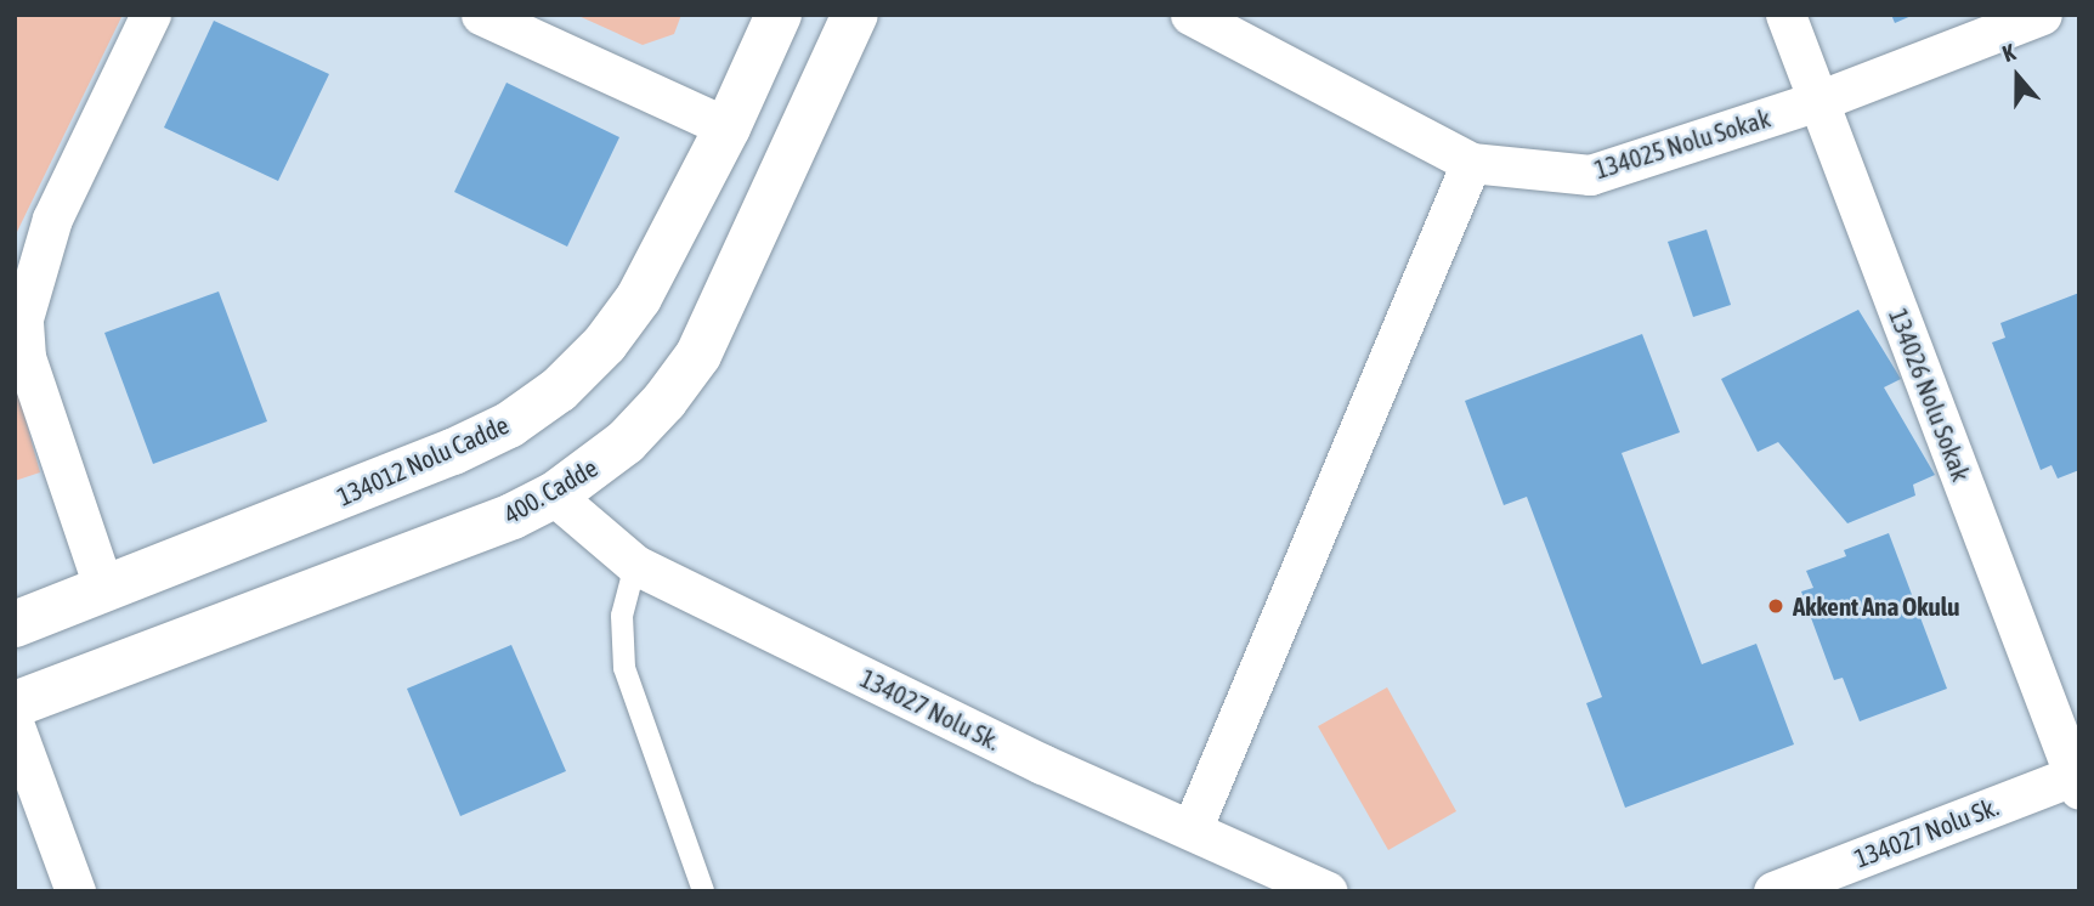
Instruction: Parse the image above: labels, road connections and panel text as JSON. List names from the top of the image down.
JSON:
{
  "streets": {
    "main road": ["134012 Nolu Cadde", "400. Cadde"],
    "street": ["134025 Nolu Sokak", "134026 Nolu Sokak", "134027 Nolu Sk."]
  },
  "crossings": [
    ["134025 Nolu Sokak", "134026 Nolu Sokak"],
    ["134026 Nolu Sokak", "134027 Nolu Sk."],
    ["400. Cadde", "134027 Nolu Sk."]
  ],
  "places": ["Akkent Ana Okulu"],
  "north": "top"
}
